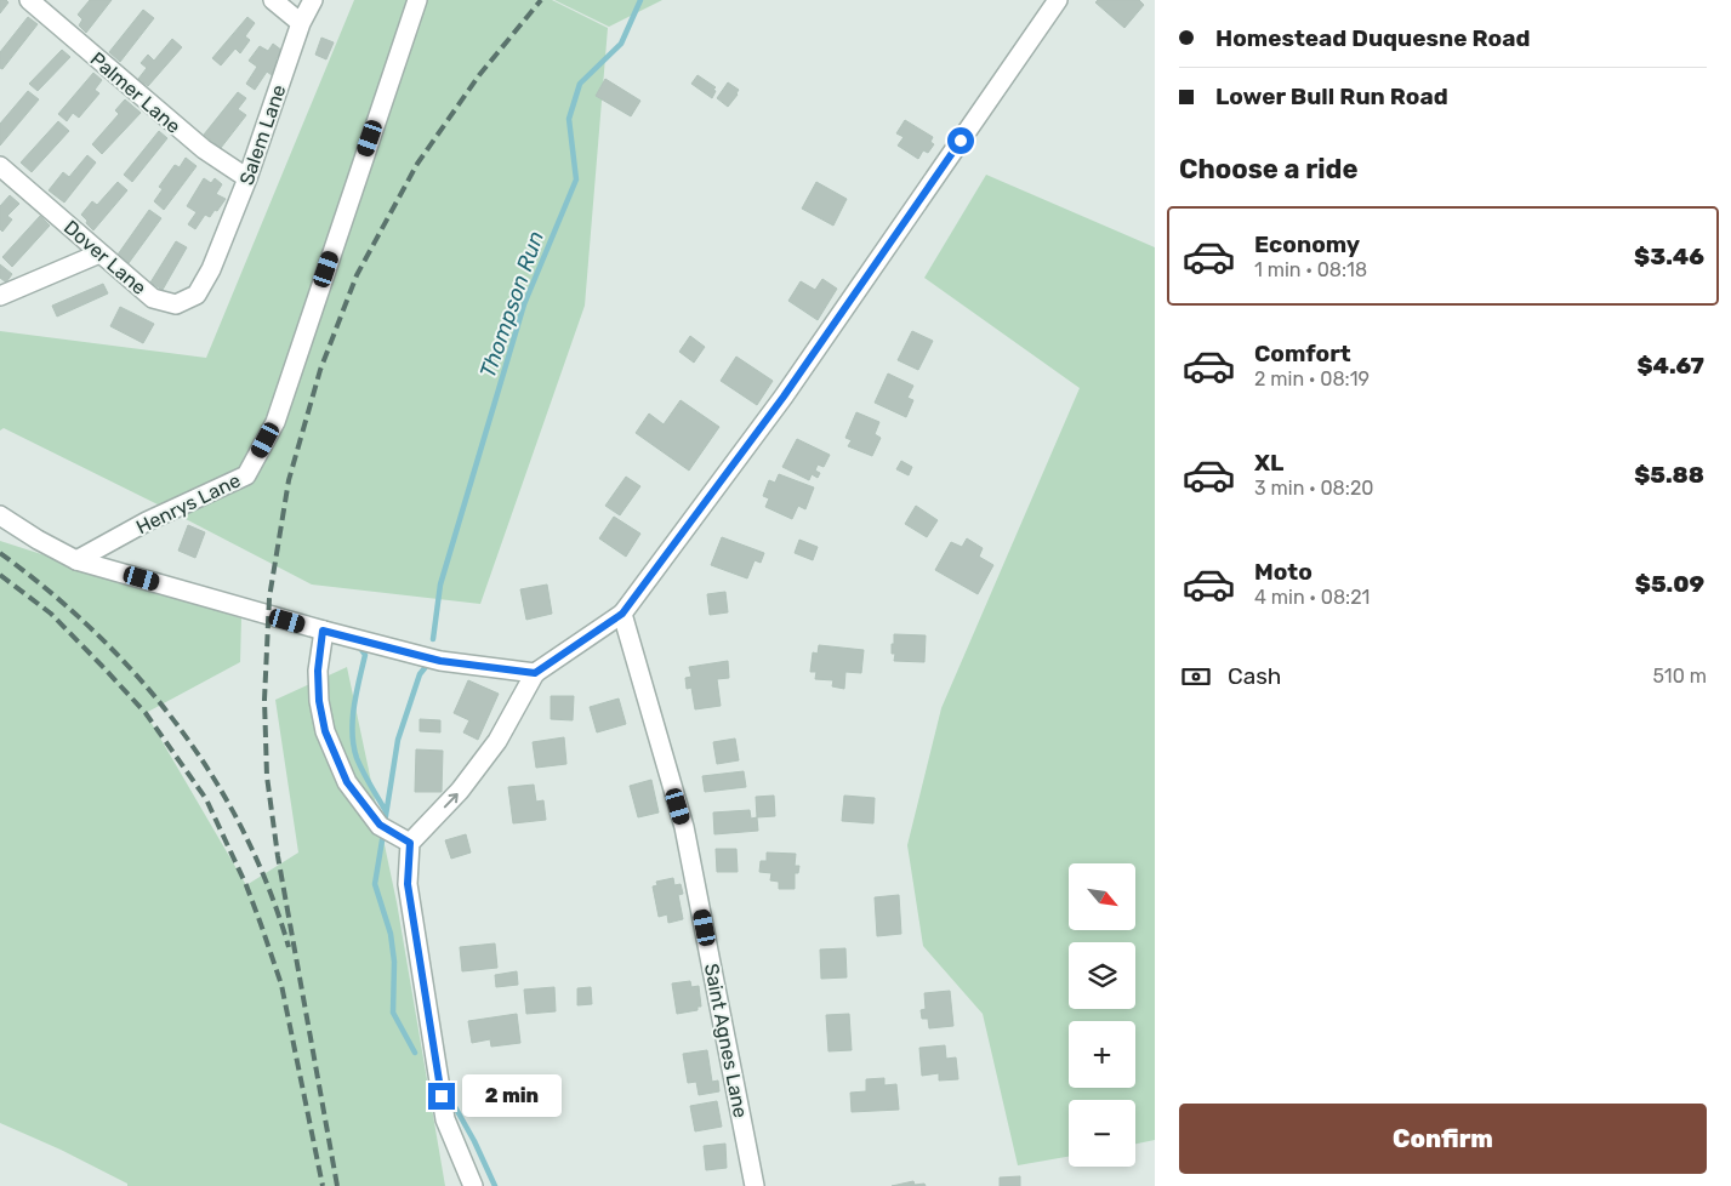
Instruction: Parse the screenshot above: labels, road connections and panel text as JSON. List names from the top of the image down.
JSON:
{
  "streets": {
    "street": [
      "Palmer Lane",
      "Salem Lane",
      "Dover Lane",
      "Henrys Lane",
      "Saint Agnes Lane"
    ]
  },
  "crossings": [
    ["Palmer Lane", "Salem Lane"],
    ["Salem Lane", "Dover Lane"]
  ],
  "water": ["Thompson Run"],
  "north": "bottom right",
  "page": {
    "banner": ["Homestead Duquesne Road", "Lower Bull Run Road"],
    "heading": "Choose a ride",
    "list": [
      {
        "name": "Economy",
        "note": "1 min · 08:18",
        "value": "$3.46"
      },
      {
        "name": "Comfort",
        "note": "2 min · 08:19",
        "value": "$4.67"
      },
      {
        "name": "XL",
        "note": "3 min · 08:20",
        "value": "$5.88"
      },
      {
        "name": "Moto",
        "note": "4 min · 08:21",
        "value": "$5.09"
      }
    ],
    "pay": ["Cash", "510 m"],
    "map_buttons": ["+", "−"],
    "bubble": "2 min",
    "buttons": "Confirm"
  }
}
